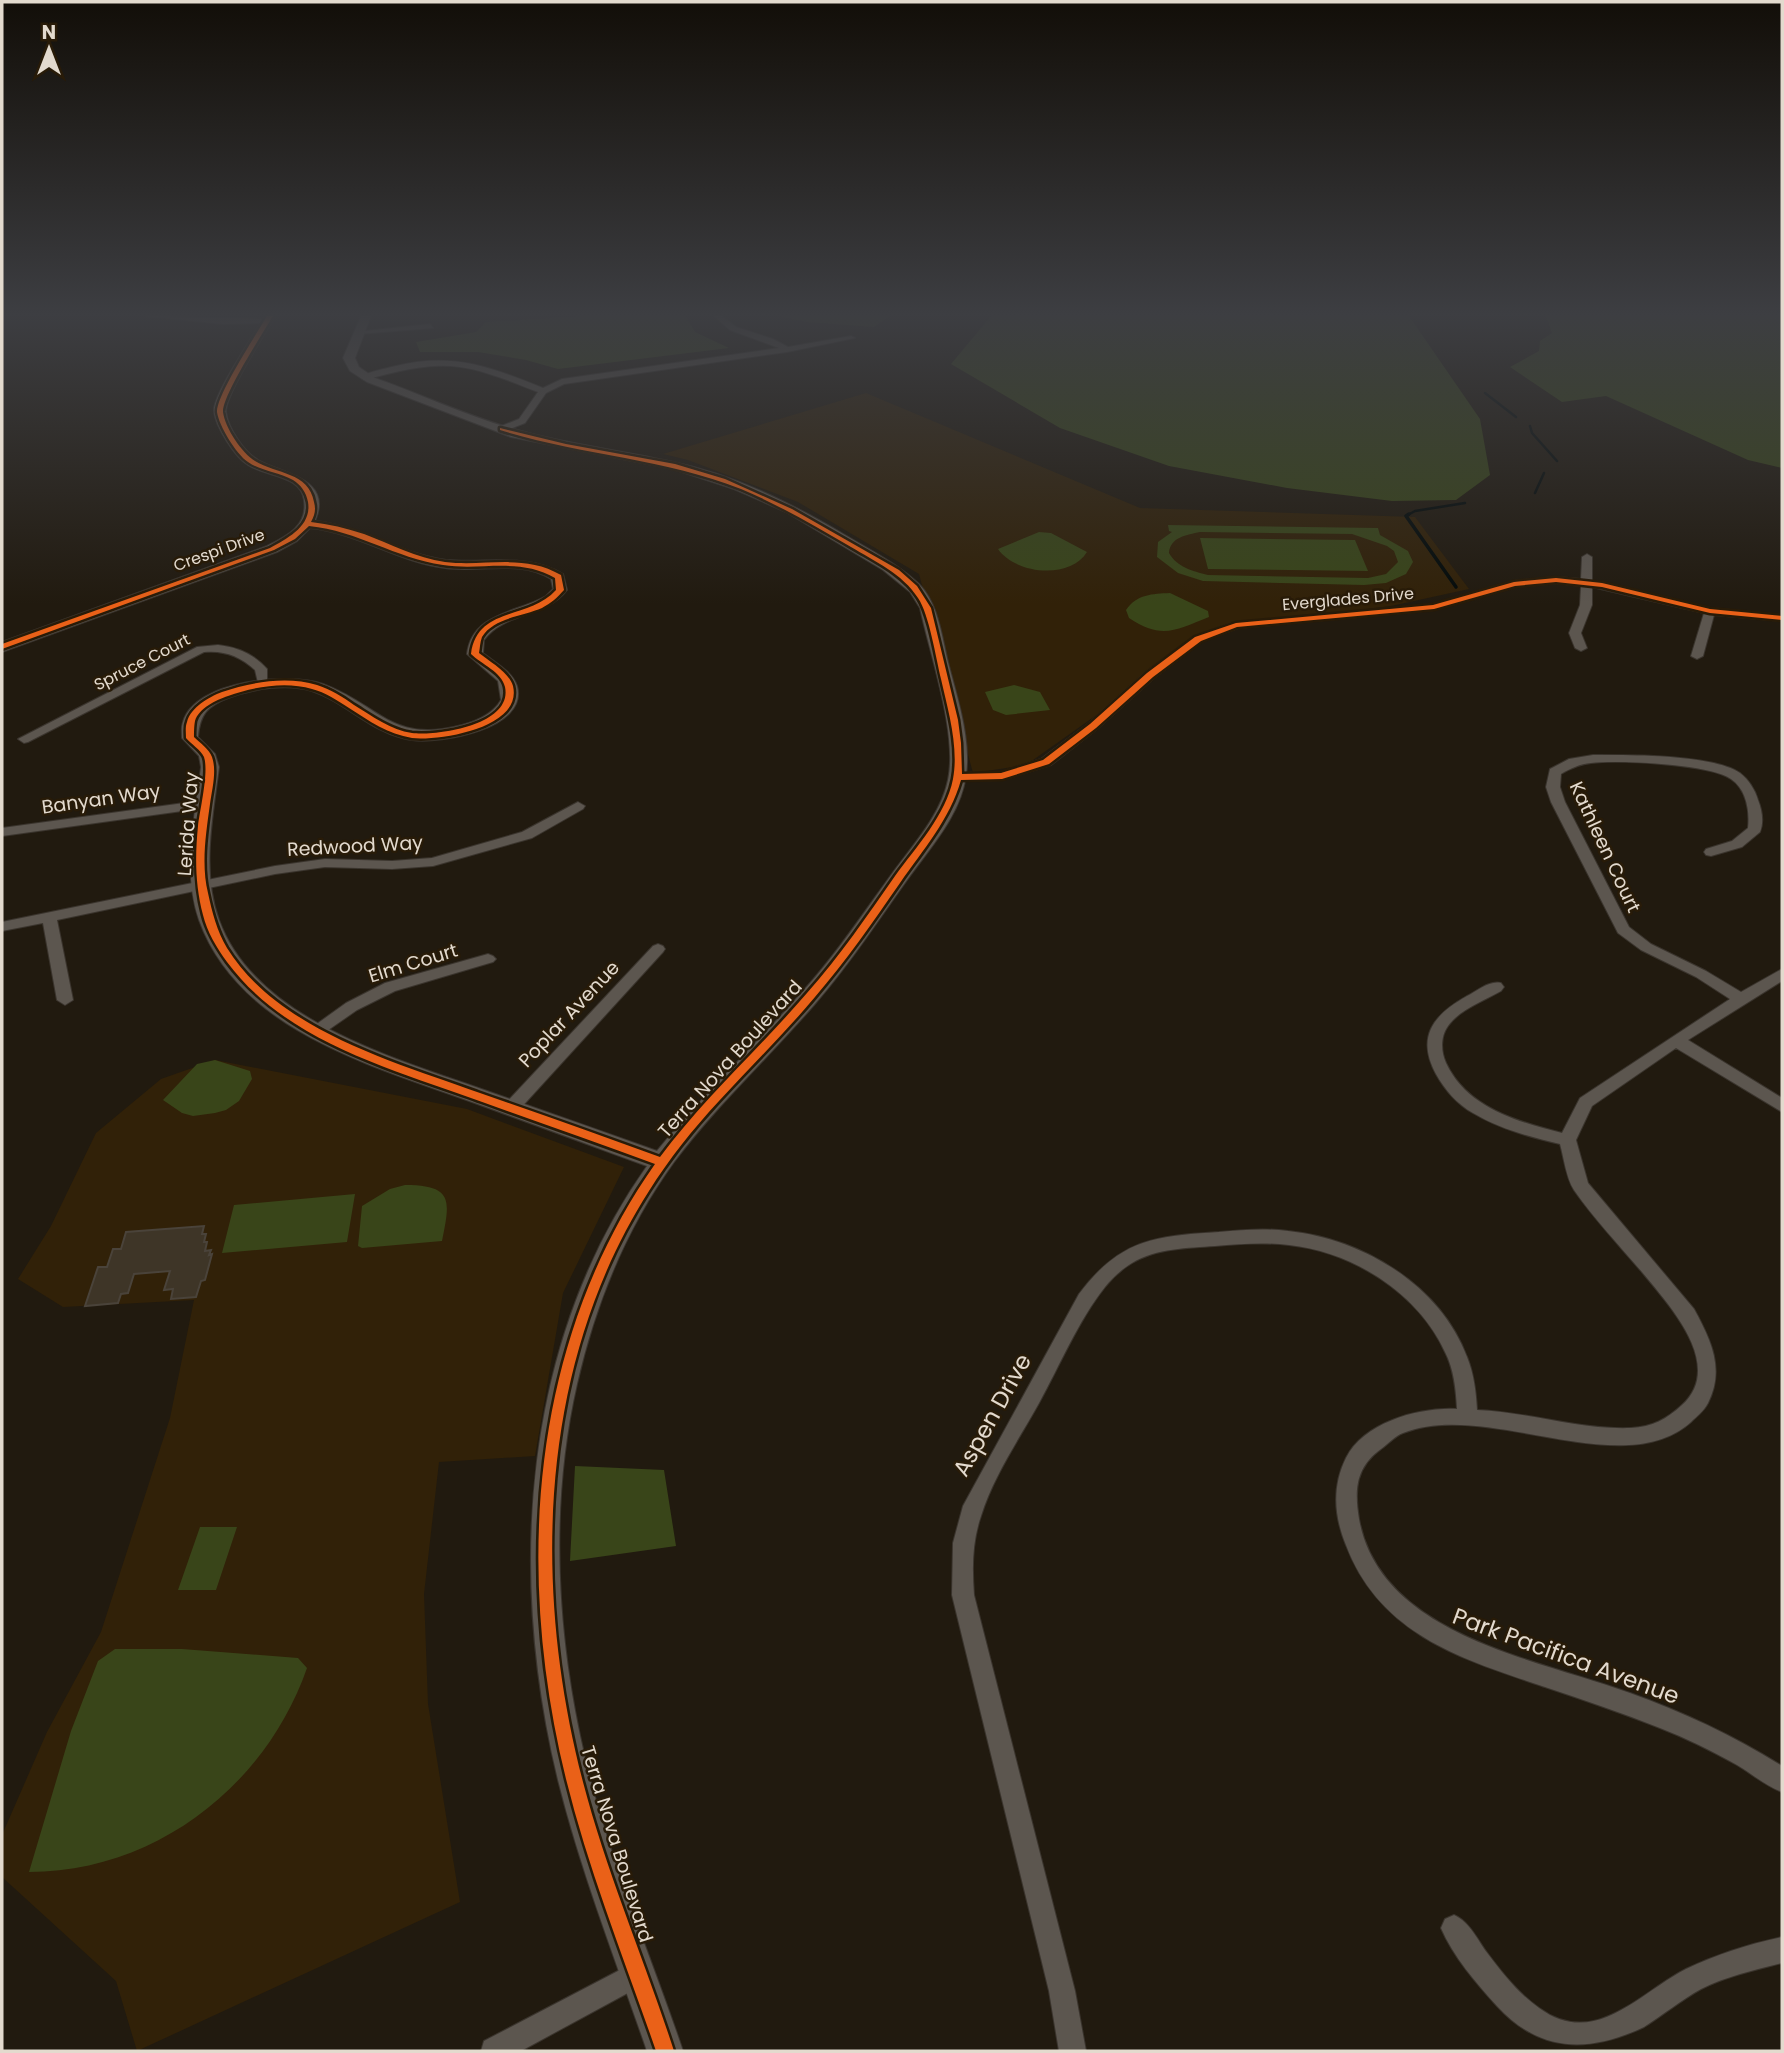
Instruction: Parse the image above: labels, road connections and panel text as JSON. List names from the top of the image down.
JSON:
{
  "streets": {
    "street": [
      "Crespi Drive",
      "Everglades Drive",
      "Spruce Court",
      "Banyan Way",
      "Lerida Way",
      "Redwood Way",
      "Kathleen Court",
      "Elm Court",
      "Poplar Avenue",
      "Terra Nova Boulevard",
      "Aspen Drive",
      "Park Pacifica Avenue"
    ]
  },
  "crossings": [
    ["Crespi Drive", "Lerida Way"],
    ["Everglades Drive", "Terra Nova Boulevard"],
    ["Spruce Court", "Lerida Way"],
    ["Banyan Way", "Lerida Way"],
    ["Lerida Way", "Redwood Way"],
    ["Lerida Way", "Elm Court"],
    ["Lerida Way", "Poplar Avenue"],
    ["Lerida Way", "Terra Nova Boulevard"],
    ["Aspen Drive", "Park Pacifica Avenue"]
  ],
  "north": "top"
}
